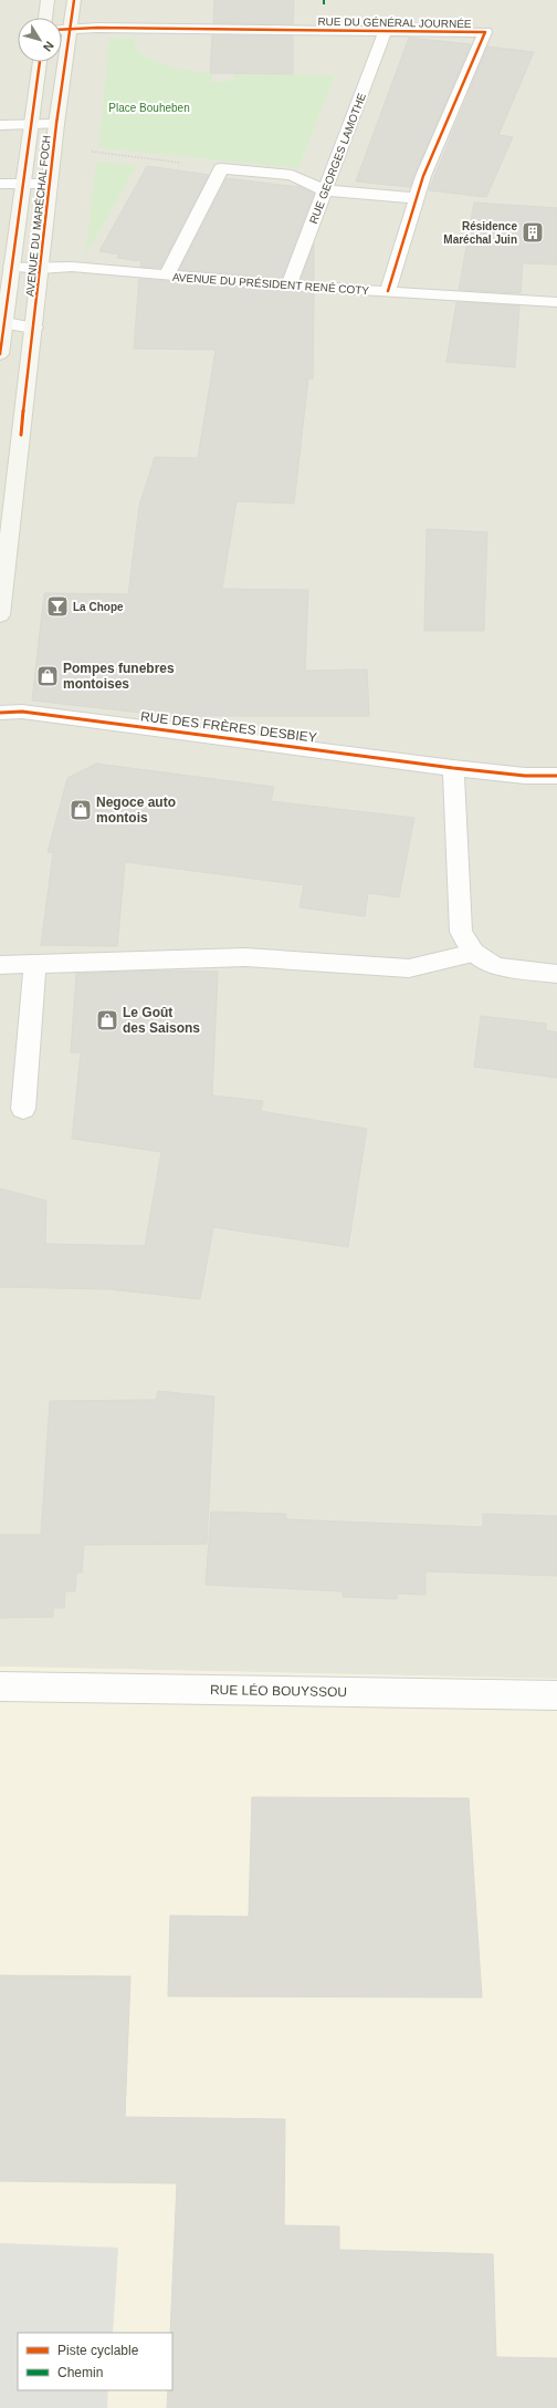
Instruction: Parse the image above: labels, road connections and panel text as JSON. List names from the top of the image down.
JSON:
{
  "streets": {
    "main road": ["AVENUE DU MARÉCHAL FOCH"],
    "street": [
      "RUE DU GÉNÉRAL JOURNÉE",
      "RUE GEORGES LAMOTHE",
      "AVENUE DU PRÉSIDENT RENÉ COTY",
      "RUE DES FRÈRES DESBIEY",
      "RUE LÉO BOUYSSOU"
    ]
  },
  "crossings": [
    ["RUE DU GÉNÉRAL JOURNÉE", "RUE GEORGES LAMOTHE"],
    ["RUE DU GÉNÉRAL JOURNÉE", "AVENUE DU MARÉCHAL FOCH"],
    ["RUE DU GÉNÉRAL JOURNÉE", "AVENUE DU PRÉSIDENT RENÉ COTY"],
    ["RUE GEORGES LAMOTHE", "AVENUE DU PRÉSIDENT RENÉ COTY"],
    ["AVENUE DU MARÉCHAL FOCH", "AVENUE DU PRÉSIDENT RENÉ COTY"]
  ],
  "parks": ["Place Bouheben"],
  "places": {
    "building": ["Résidence Maréchal Juin"],
    "bar": ["La Chope"],
    "shop": ["Pompes funebres montoises", "Negoce auto montois", "Le Goût des Saisons"]
  },
  "legend": ["Piste cyclable", "Chemin"],
  "north": "bottom right"
}
